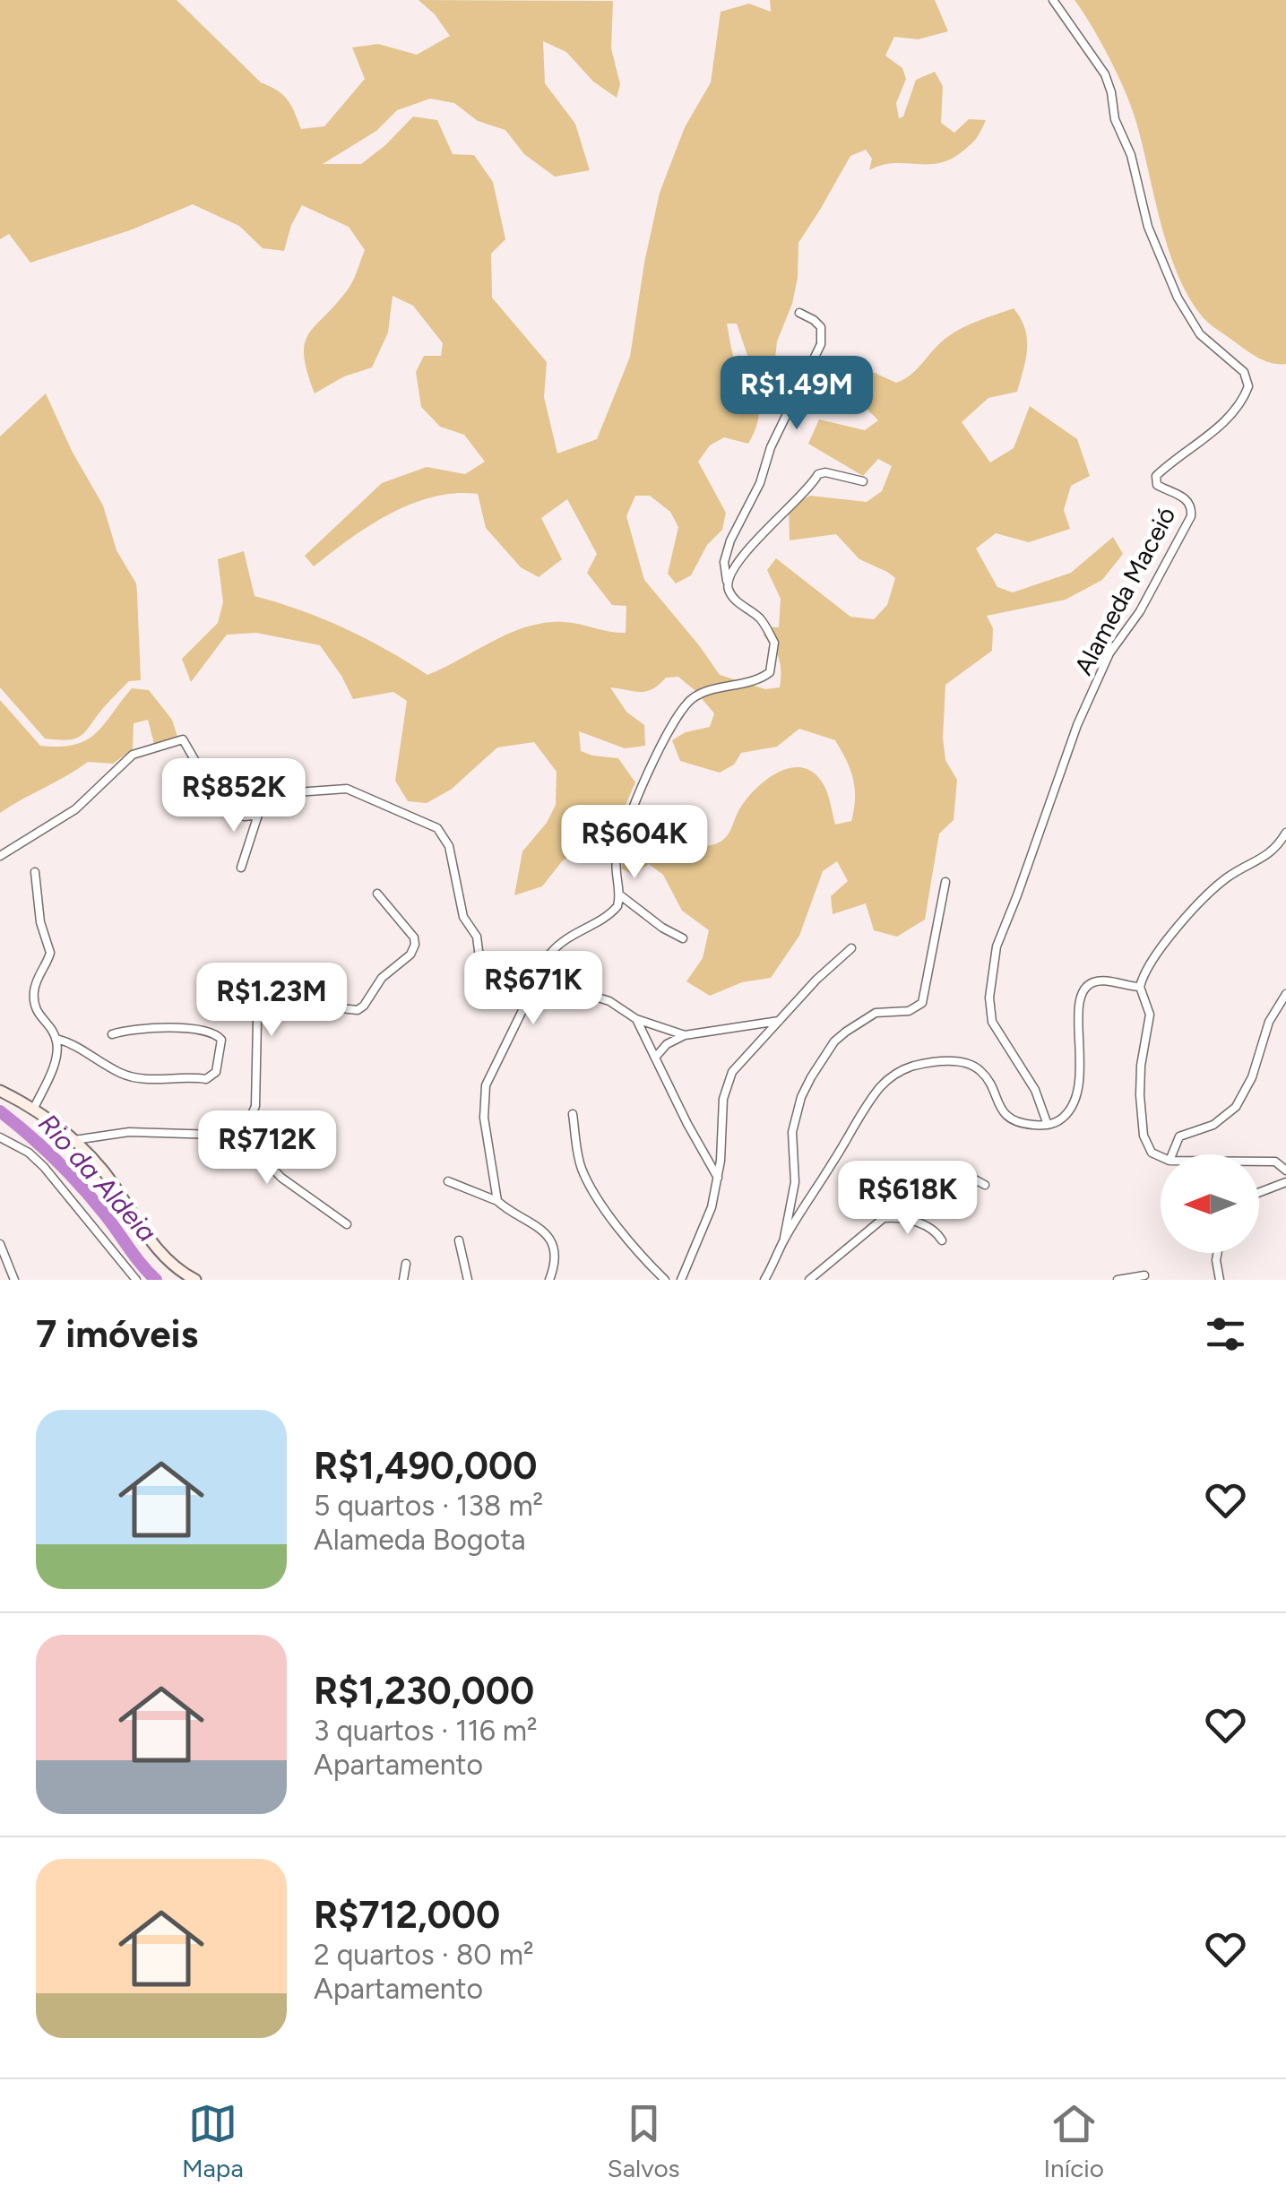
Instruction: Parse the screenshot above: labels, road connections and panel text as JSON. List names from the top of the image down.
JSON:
{
  "streets": {
    "street": ["Alameda Maceió"]
  },
  "water": ["Rio da Aldeia"],
  "north": "left",
  "page": {
    "price": [
      "R$1.49M",
      "R$852K",
      "R$604K",
      "R$671K",
      "R$1.23M",
      "R$712K",
      "R$618K"
    ],
    "heading": "7 imóveis",
    "list": [
      {
        "name": "R$1,490,000",
        "note": "5 quartos · 138 m² · Alameda Bogota"
      },
      {
        "name": "R$1,230,000",
        "note": "3 quartos · 116 m² · Apartamento"
      },
      {
        "name": "R$712,000",
        "note": "2 quartos · 80 m² · Apartamento"
      }
    ],
    "tabs": ["Mapa", "Salvos", "Início"]
  }
}
